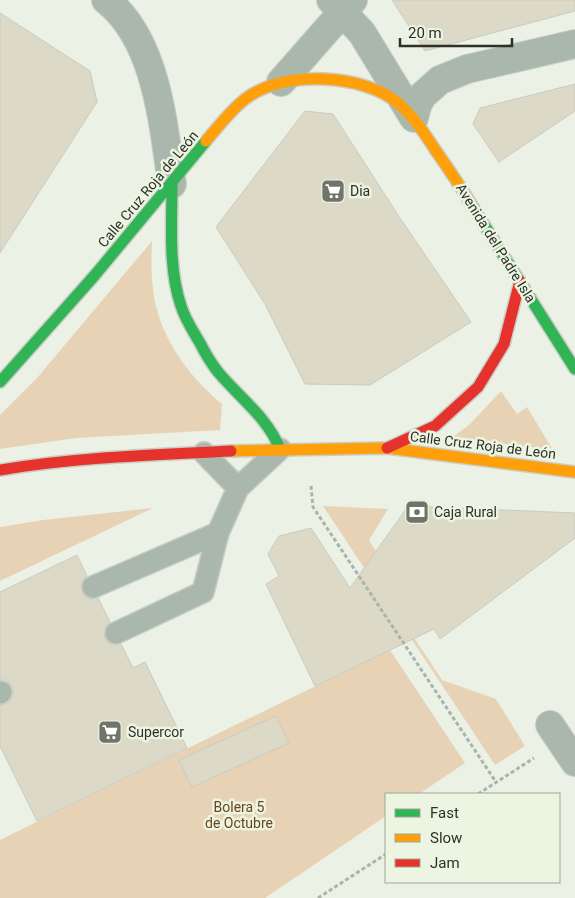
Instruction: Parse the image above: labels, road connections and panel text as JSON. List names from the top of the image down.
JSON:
{
  "streets": {
    "main road": ["Calle Cruz Roja de León", "Avenida del Padre Isla"]
  },
  "crossings": [
    ["Calle Cruz Roja de León", "Avenida del Padre Isla"]
  ],
  "parks": ["Bolera 5 de Octubre"],
  "places": {
    "supermarket": ["Dia", "Supercor"],
    "bank": ["Caja Rural"]
  },
  "legend": ["Fast", "Slow", "Jam"],
  "scale_bar": "20 m"
}
